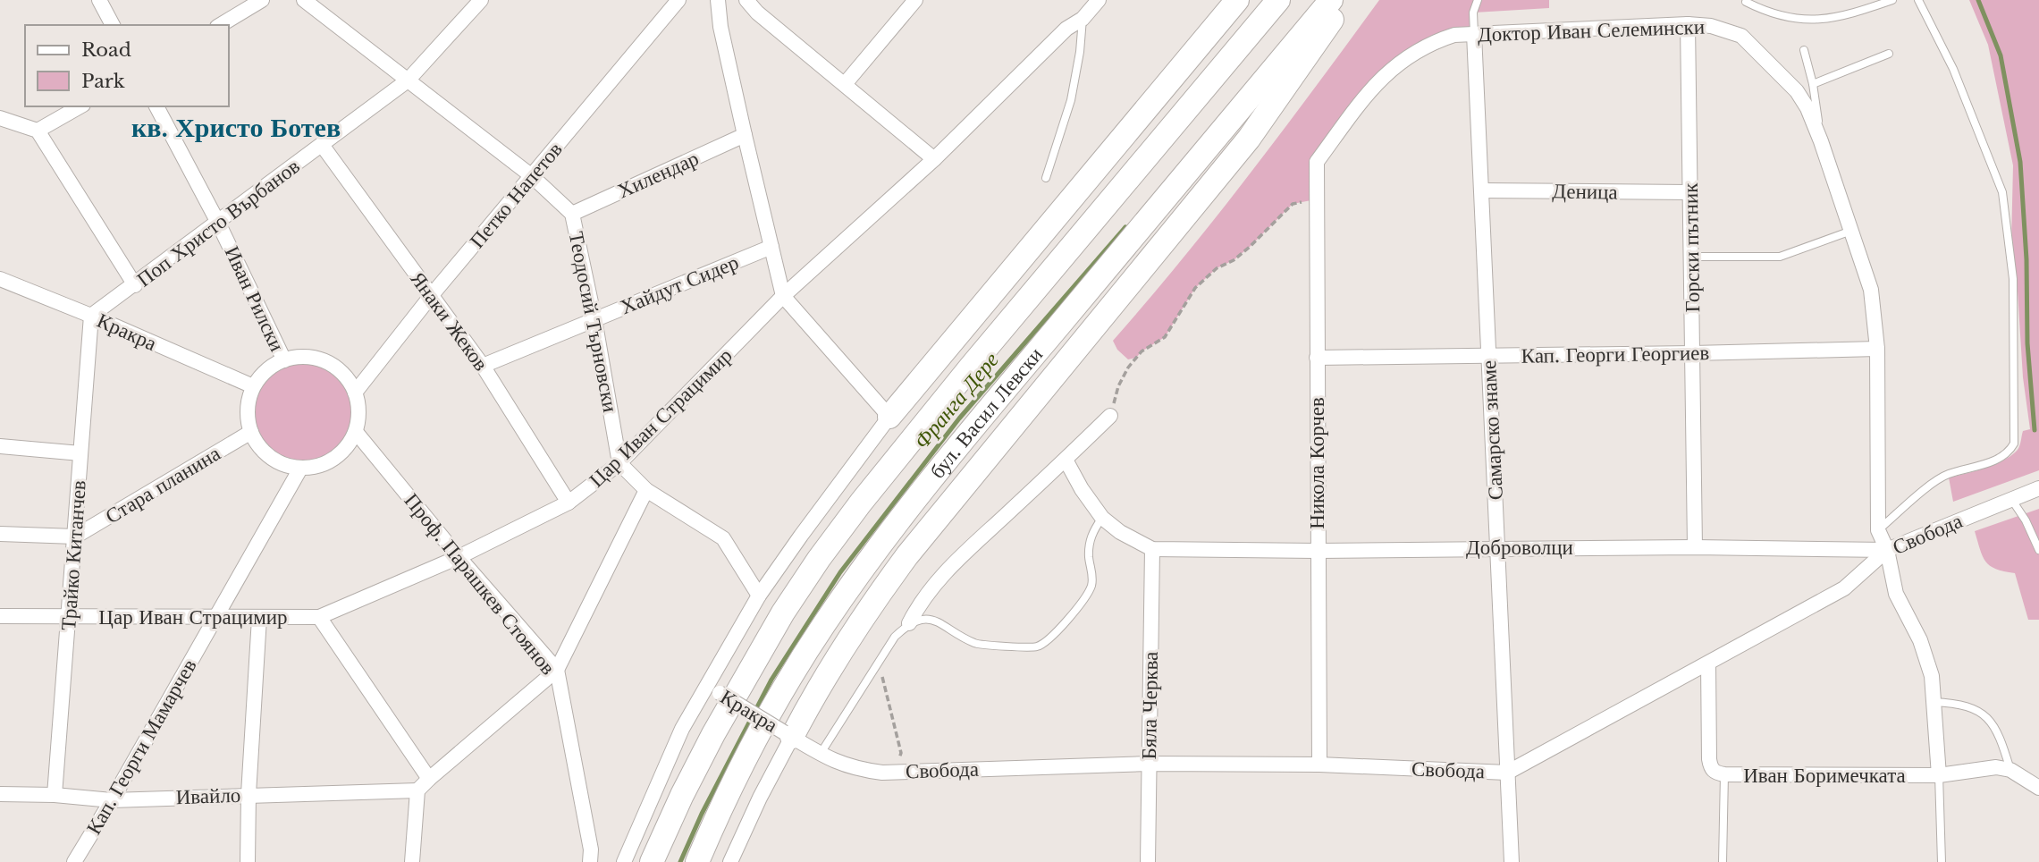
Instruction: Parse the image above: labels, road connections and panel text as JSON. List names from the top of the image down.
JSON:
{
  "streets": {
    "highway": ["бул. Васил Левски"],
    "street": [
      "Доктор Иван Селемински",
      "Хилендар",
      "Деница",
      "Петко Напетов",
      "Поп Христо Върбанов",
      "Горски пътник",
      "Хайдут Сидер",
      "Иван Рилски",
      "Янаки Жеков",
      "Теодосий Търновски",
      "Кракра",
      "Кап. Георги Георгиев",
      "Цар Иван Страцимир",
      "Самарско знаме",
      "Никола Корчев",
      "Стара планина",
      "Свобода",
      "Доброволци",
      "Трайко Китанчев",
      "Проф. Парашкев Стоянов",
      "Бяла Черква",
      "Кап. Георги Мамарчев",
      "Иван Боримечката",
      "Ивайло"
    ]
  },
  "crossings": [
    ["Доктор Иван Селемински", "Горски пътник"],
    ["Доктор Иван Селемински", "Кап. Георги Георгиев"],
    ["Доктор Иван Селемински", "Самарско знаме"],
    ["Доктор Иван Селемински", "Никола Корчев"],
    ["Доктор Иван Селемински", "Свобода"],
    ["Доктор Иван Селемински", "Доброволци"],
    ["Доктор Иван Селемински", "Иван Боримечката"],
    ["Хилендар", "Теодосий Търновски"],
    ["Деница", "Горски пътник"],
    ["Деница", "Самарско знаме"],
    ["Петко Напетов", "Иван Рилски"],
    ["Петко Напетов", "Янаки Жеков"],
    ["Петко Напетов", "Теодосий Търновски"],
    ["Петко Напетов", "Кракра"],
    ["Петко Напетов", "Стара планина"],
    ["Петко Напетов", "Проф. Парашкев Стоянов"],
    ["Петко Напетов", "Кап. Георги Мамарчев"],
    ["Поп Христо Върбанов", "Иван Рилски"],
    ["Поп Христо Върбанов", "Янаки Жеков"],
    ["Поп Христо Върбанов", "Теодосий Търновски"],
    ["Поп Христо Върбанов", "Кракра"],
    ["Поп Христо Върбанов", "Трайко Китанчев"],
    ["Горски пътник", "Кап. Георги Георгиев"],
    ["Горски пътник", "Доброволци"],
    ["Хайдут Сидер", "Янаки Жеков"],
    ["Хайдут Сидер", "Теодосий Търновски"],
    ["Иван Рилски", "Кракра"],
    ["Иван Рилски", "Стара планина"],
    ["Иван Рилски", "Проф. Парашкев Стоянов"],
    ["Иван Рилски", "Кап. Георги Мамарчев"],
    ["Янаки Жеков", "Цар Иван Страцимир"],
    ["Теодосий Търновски", "Цар Иван Страцимир"],
    ["Кракра", "Стара планина"],
    ["Кракра", "Свобода"],
    ["Кракра", "Трайко Китанчев"],
    ["Кракра", "Проф. Парашкев Стоянов"],
    ["Кракра", "Кап. Георги Мамарчев"],
    ["Кап. Георги Георгиев", "Самарско знаме"],
    ["Кап. Георги Георгиев", "Никола Корчев"],
    ["Цар Иван Страцимир", "Трайко Китанчев"],
    ["Цар Иван Страцимир", "Проф. Парашкев Стоянов"],
    ["Цар Иван Страцимир", "Кап. Георги Мамарчев"],
    ["Самарско знаме", "Свобода"],
    ["Самарско знаме", "Доброволци"],
    ["Никола Корчев", "Свобода"],
    ["Никола Корчев", "Доброволци"],
    ["Стара планина", "Трайко Китанчев"],
    ["Стара планина", "Проф. Парашкев Стоянов"],
    ["Стара планина", "Кап. Георги Мамарчев"],
    ["Свобода", "Доброволци"],
    ["Свобода", "Бяла Черква"],
    ["Свобода", "Иван Боримечката"],
    ["Доброволци", "Бяла Черква"],
    ["Трайко Китанчев", "Ивайло"],
    ["Проф. Парашкев Стоянов", "Кап. Георги Мамарчев"],
    ["Кап. Георги Мамарчев", "Ивайло"]
  ],
  "districts": ["кв. Христо Ботев"],
  "water": ["Франга Дере"],
  "legend": ["Road", "Park"]
}
